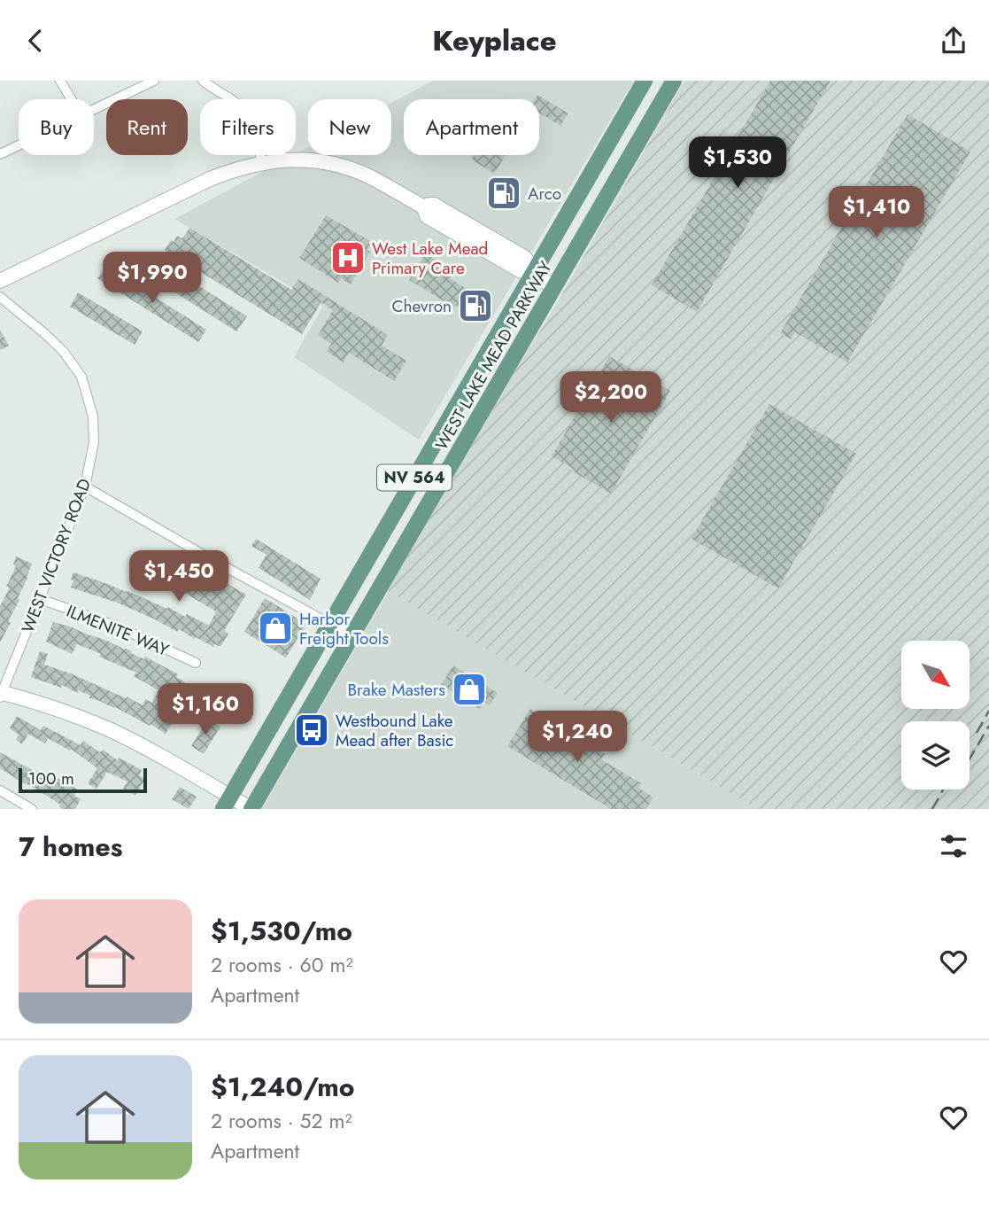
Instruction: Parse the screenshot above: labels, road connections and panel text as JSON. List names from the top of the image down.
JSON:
{
  "streets": {
    "main road": ["WEST LAKE MEAD PARKWAY", "NV 564"],
    "street": ["WEST VICTORY ROAD", "ILMENITE WAY"]
  },
  "crossings": [
    ["WEST VICTORY ROAD", "ILMENITE WAY"]
  ],
  "places": {
    "fuel station": ["Arco", "Chevron"],
    "hospital": ["West Lake Mead Primary Care"],
    "shop": ["Harbor Freight Tools", "Brake Masters"],
    "bus stop": ["Westbound Lake Mead after Basic"]
  },
  "scale_bar": "100 m",
  "north": "bottom right",
  "page": {
    "header": "Keyplace",
    "chip": [
      "Buy",
      "Rent",
      "Filters",
      "New",
      "Apartment"
    ],
    "price": [
      "$1,530",
      "$1,410",
      "$1,990",
      "$2,200",
      "$1,450",
      "$1,160",
      "$1,240"
    ],
    "scale": "100 m",
    "heading": "7 homes",
    "list": [
      {
        "name": "$1,530/mo",
        "note": "2 rooms · 60 m² · Apartment"
      },
      {
        "name": "$1,240/mo",
        "note": "2 rooms · 52 m² · Apartment"
      }
    ]
  }
}
